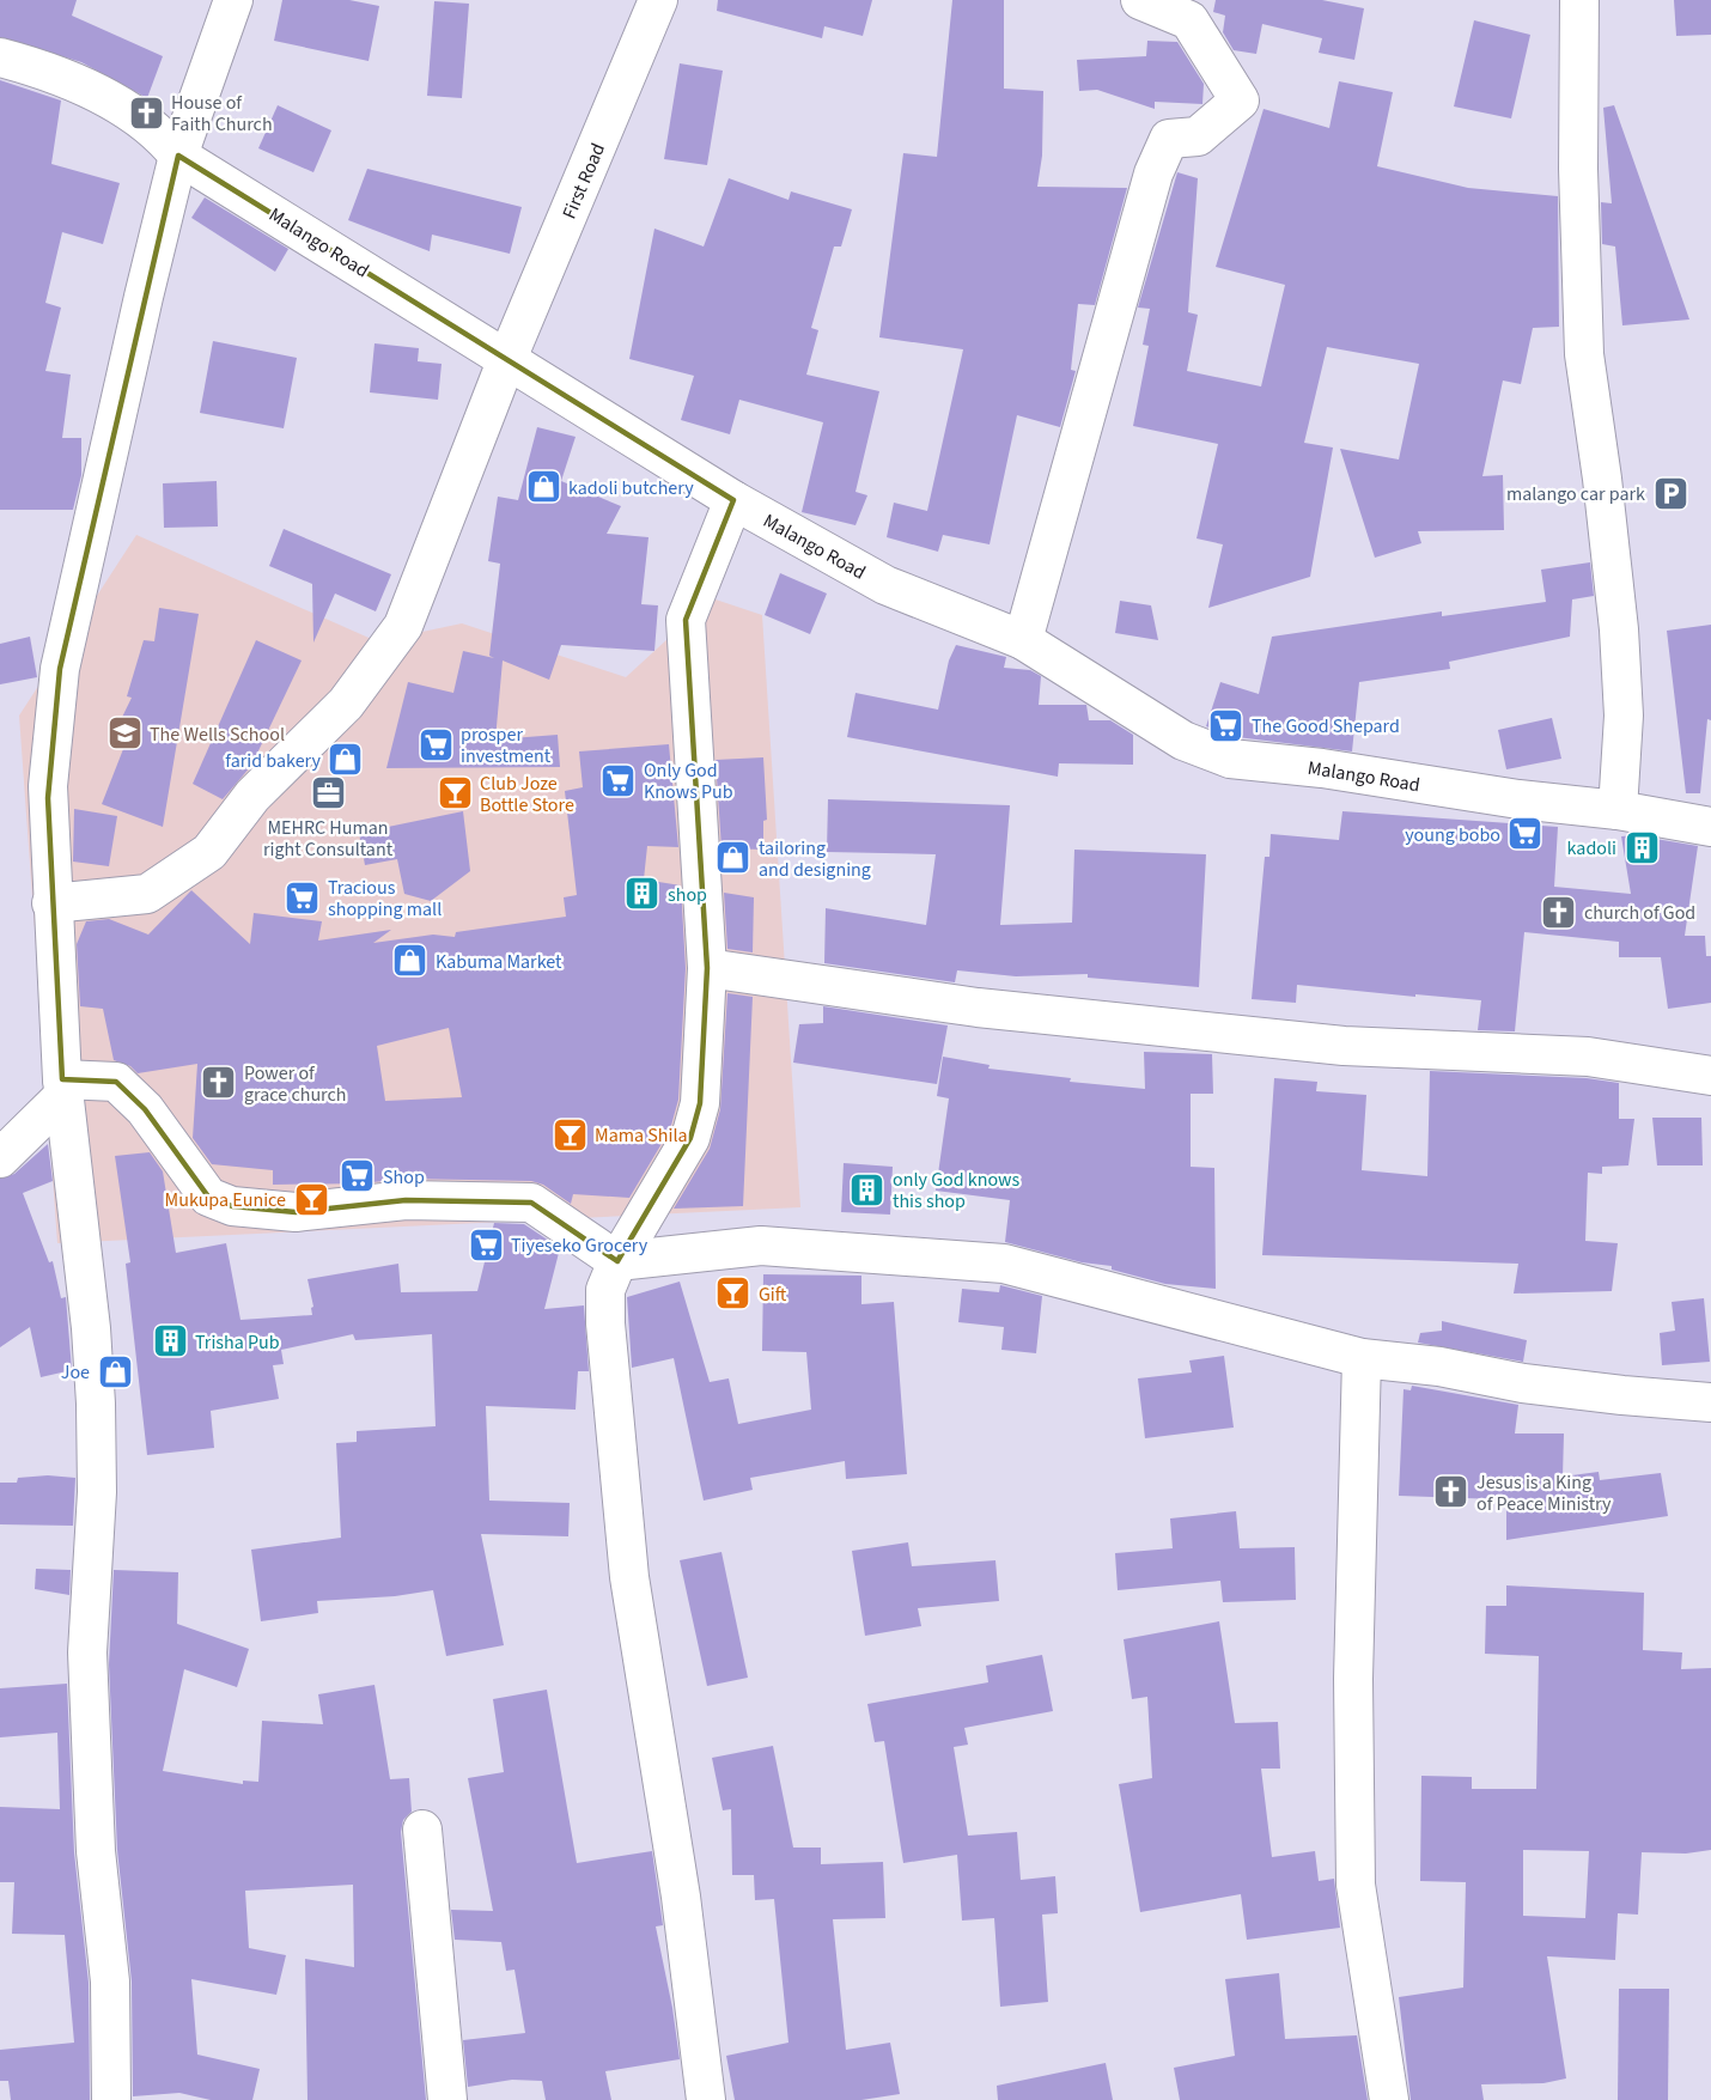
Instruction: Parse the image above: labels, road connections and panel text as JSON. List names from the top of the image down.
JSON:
{
  "streets": {
    "street": ["First Road", "Malango Road"]
  },
  "crossings": [
    ["First Road", "Malango Road"]
  ],
  "places": {
    "church": [
      "House of Faith Church",
      "church of God",
      "Power of grace church",
      "Jesus is a King of Peace Ministry"
    ],
    "shop": [
      "kadoli butchery",
      "farid bakery",
      "tailoring and designing",
      "Kabuma Market",
      "Joe"
    ],
    "parking": ["malango car park"],
    "supermarket": [
      "The Good Shepard",
      "prosper investment",
      "Only God Knows Pub",
      "young bobo",
      "Tracious shopping mall",
      "Shop",
      "Tiyeseko Grocery"
    ],
    "school or university": ["The Wells School"],
    "office": ["MEHRC Human right Consultant"],
    "bar": [
      "Club Joze Bottle Store",
      "Mama Shila",
      "Mukupa Eunice",
      "Gift"
    ],
    "building": [
      "kadoli",
      "shop",
      "only God knows this shop",
      "Trisha Pub"
    ]
  }
}
